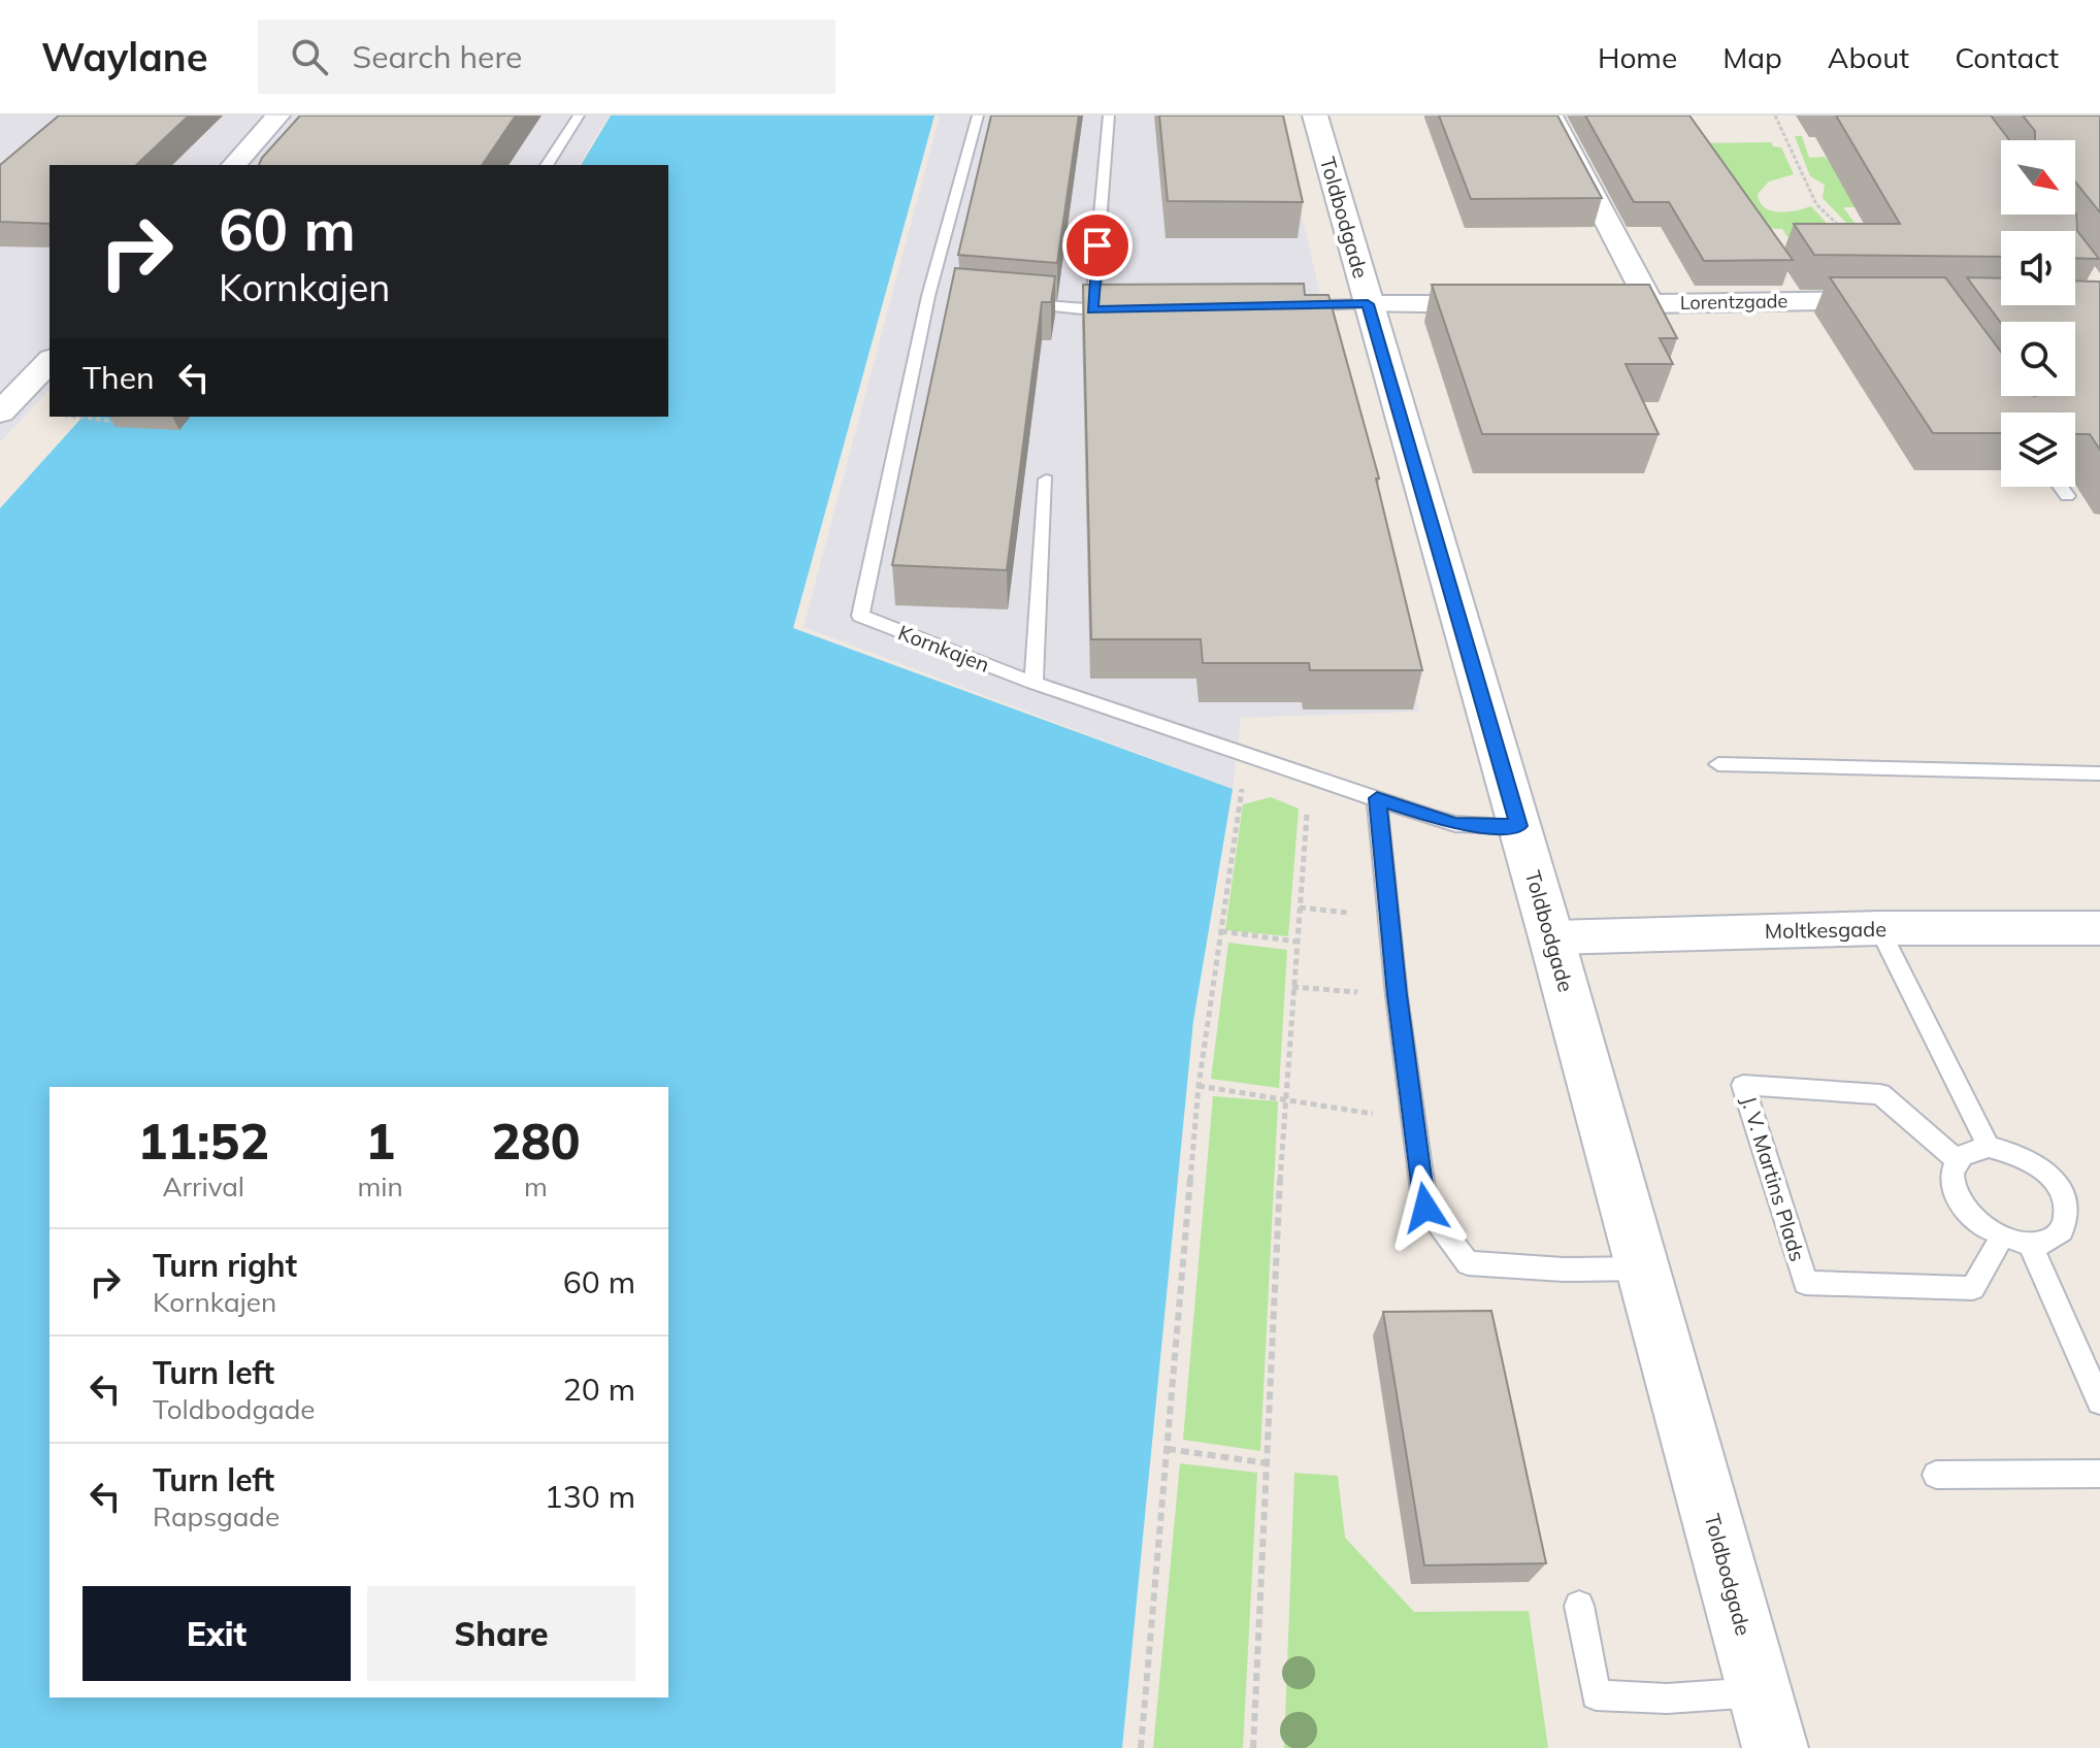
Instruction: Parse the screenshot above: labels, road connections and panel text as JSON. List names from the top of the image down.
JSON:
{
  "streets": {
    "street": ["Toldbodgade", "Lorentzgade", "Moltkesgade"],
    "lane": ["Kornkajen", "J. V. Martins Plads"]
  },
  "crossings": [
    ["Toldbodgade", "Kornkajen"],
    ["Toldbodgade", "Moltkesgade"]
  ],
  "north": "bottom right",
  "page": {
    "header": "Waylane",
    "search": "Search here",
    "nav": [
      "Home",
      "Map",
      "About",
      "Contact"
    ],
    "turn": ["60 m", "Kornkajen"],
    "then": "Then",
    "eta": [
      "11:52",
      "Arrival",
      "1",
      "min",
      "280",
      "m"
    ],
    "list": [
      {
        "name": "Turn right",
        "note": "Kornkajen",
        "value": "60 m"
      },
      {
        "name": "Turn left",
        "note": "Toldbodgade",
        "value": "20 m"
      },
      {
        "name": "Turn left",
        "note": "Rapsgade",
        "value": "130 m"
      }
    ],
    "buttons": ["Exit", "Share"]
  }
}
